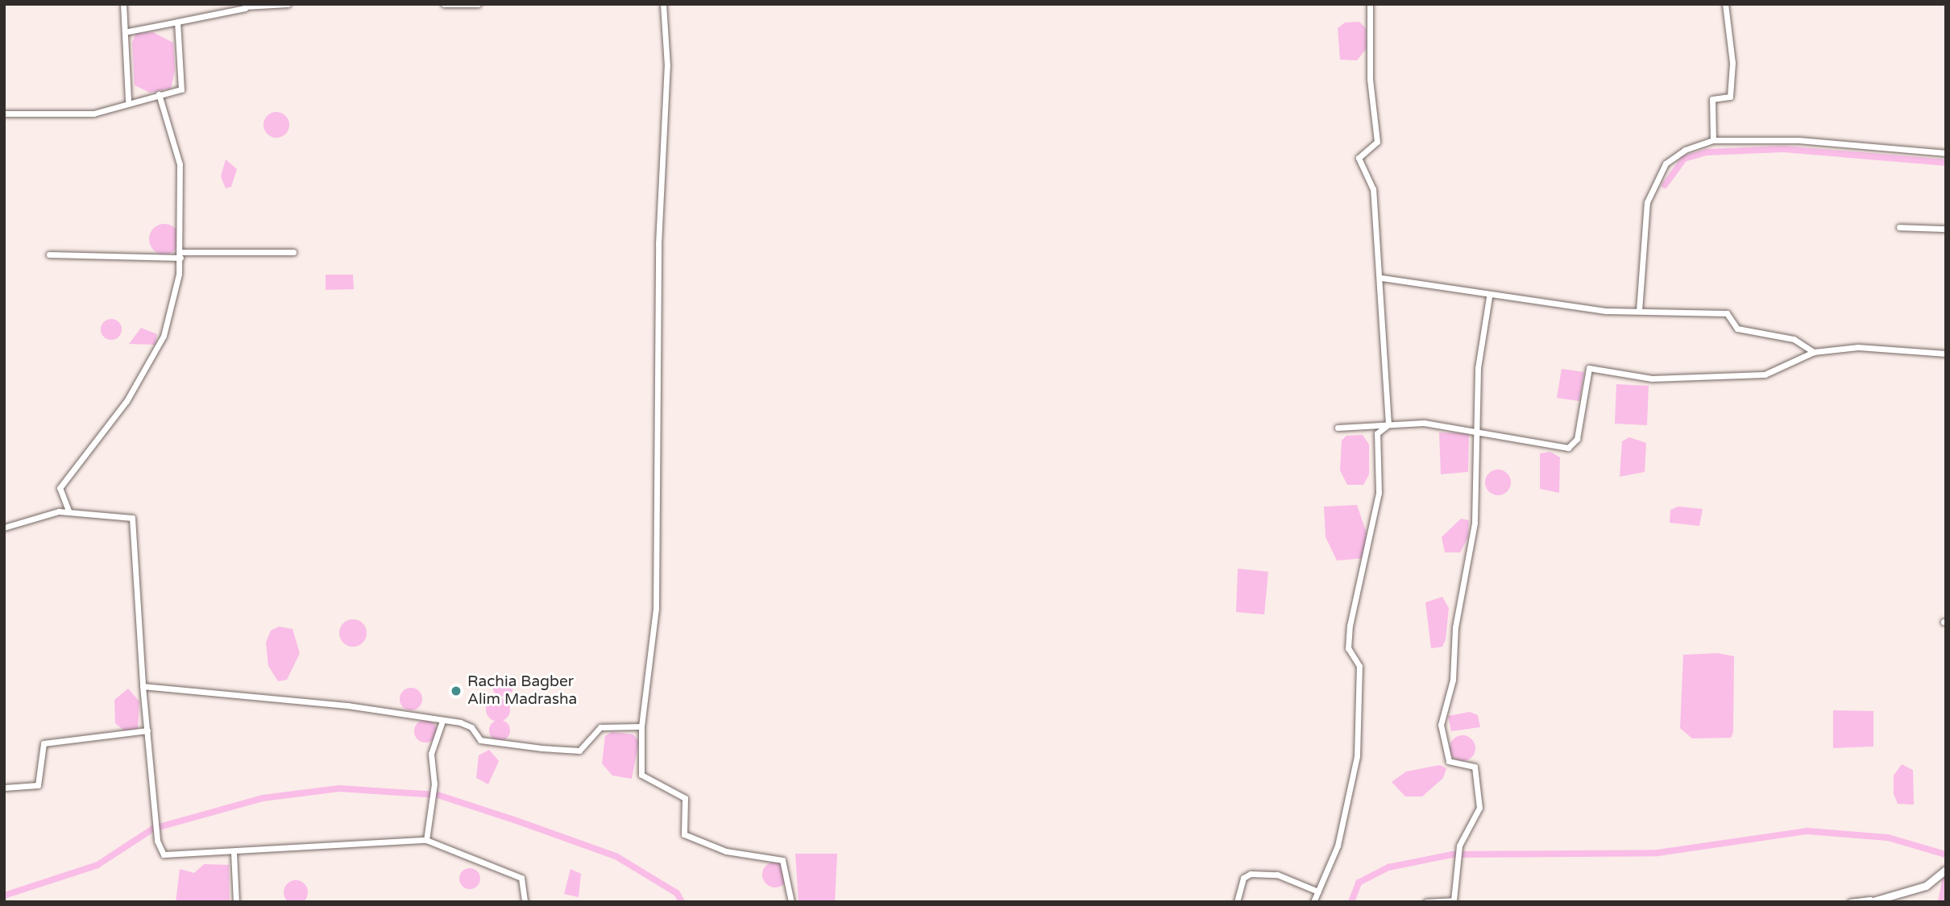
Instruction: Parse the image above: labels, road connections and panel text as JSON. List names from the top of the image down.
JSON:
{
  "places": ["Rachia Bagber Alim Madrasha"]
}
